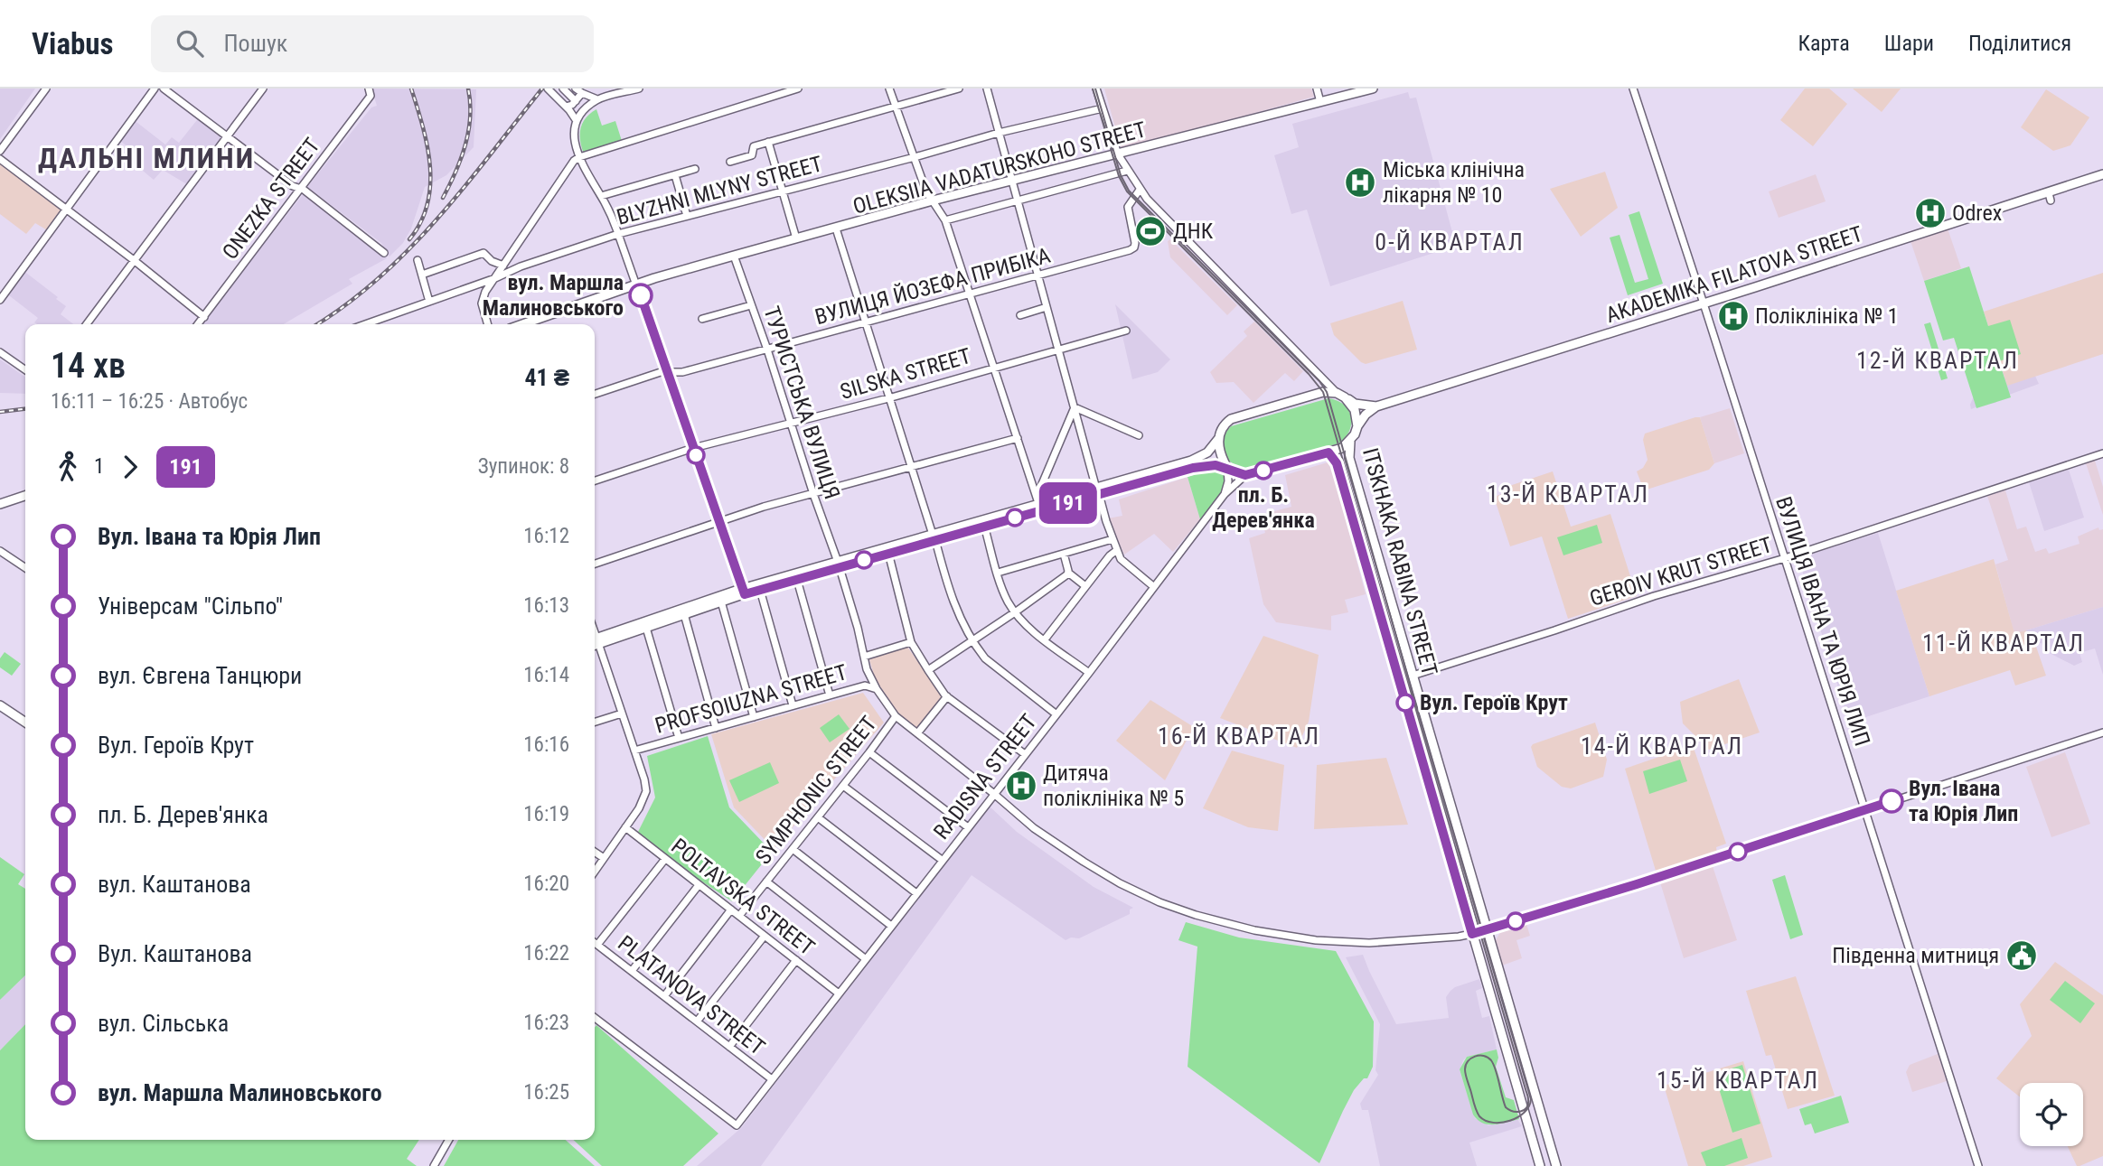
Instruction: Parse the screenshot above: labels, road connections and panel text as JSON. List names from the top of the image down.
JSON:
{
  "streets": {
    "main road": ["OLEKSIIA VADATURSKOHO STREET", "AKADEMIKA FILATOVA STREET", "ITSKHAKA RABINA STREET"],
    "street": [
      "BLYZHNI MLYNY STREET",
      "ONEZKA STREET",
      "ВУЛИЦЯ ЙОЗЕФА ПРИБІКА",
      "SILSKA STREET",
      "ТУРИСТСЬКА ВУЛИЦЯ",
      "GEROIV KRUT STREET",
      "ВУЛИЦЯ ІВАНА ТА ЮРІЯ ЛИП",
      "PROFSOIUZNA STREET",
      "RADISNA STREET",
      "SYMPHONIC STREET",
      "POLTAVSKA STREET",
      "PLATANOVA STREET"
    ]
  },
  "crossings": [
    ["OLEKSIIA VADATURSKOHO STREET", "ТУРИСТСЬКА ВУЛИЦЯ"],
    ["AKADEMIKA FILATOVA STREET", "ITSKHAKA RABINA STREET"],
    ["AKADEMIKA FILATOVA STREET", "ВУЛИЦЯ ІВАНА ТА ЮРІЯ ЛИП"],
    ["ВУЛИЦЯ ЙОЗЕФА ПРИБІКА", "ТУРИСТСЬКА ВУЛИЦЯ"],
    ["SILSKA STREET", "ТУРИСТСЬКА ВУЛИЦЯ"],
    ["ТУРИСТСЬКА ВУЛИЦЯ", "ITSKHAKA RABINA STREET"],
    ["ТУРИСТСЬКА ВУЛИЦЯ", "ВУЛИЦЯ ІВАНА ТА ЮРІЯ ЛИП"],
    ["ТУРИСТСЬКА ВУЛИЦЯ", "PROFSOIUZNA STREET"],
    ["ТУРИСТСЬКА ВУЛИЦЯ", "RADISNA STREET"],
    ["ТУРИСТСЬКА ВУЛИЦЯ", "SYMPHONIC STREET"],
    ["ITSKHAKA RABINA STREET", "GEROIV KRUT STREET"],
    ["GEROIV KRUT STREET", "ВУЛИЦЯ ІВАНА ТА ЮРІЯ ЛИП"],
    ["RADISNA STREET", "POLTAVSKA STREET"],
    ["RADISNA STREET", "PLATANOVA STREET"],
    ["SYMPHONIC STREET", "POLTAVSKA STREET"]
  ],
  "districts": [
    "ДАЛЬНІ МЛИНИ",
    "0-Й КВАРТАЛ",
    "12-Й КВАРТАЛ",
    "13-Й КВАРТАЛ",
    "11-Й КВАРТАЛ",
    "16-Й КВАРТАЛ",
    "14-Й КВАРТАЛ",
    "15-Й КВАРТАЛ"
  ],
  "places": {
    "hospital": [
      "Міська клінічна лікарня № 10",
      "Odrex",
      "Поліклініка № 1",
      "Дитяча поліклініка № 5"
    ],
    "sports": ["ДНК"],
    "other": [
      "вул. Маршла Малиновського",
      "пл. Б. Дерев'янка",
      "Вул. Героїв Крут",
      "Вул. Івана та Юрія Лип"
    ],
    "public building": ["Південна митниця"]
  },
  "lines": ["bus line 191"],
  "page": {
    "header": "Viabus",
    "search": "Пошук",
    "nav": ["Карта", "Шари", "Поділитися"],
    "on_map": "191",
    "heading": ["14 хв", "16:11 – 16:25 · Автобус", "41 ₴"],
    "legs": ["1", "191", "Зупинок: 8"],
    "list": [
      {
        "name": "Вул. Івана та Юрія Лип",
        "value": "16:12"
      },
      {
        "name": "Універсам \"Сільпо\"",
        "value": "16:13"
      },
      {
        "name": "вул. Євгена Танцюри",
        "value": "16:14"
      },
      {
        "name": "Вул. Героїв Крут",
        "value": "16:16"
      },
      {
        "name": "пл. Б. Дерев'янка",
        "value": "16:19"
      },
      {
        "name": "вул. Каштанова",
        "value": "16:20"
      },
      {
        "name": "Вул. Каштанова",
        "value": "16:22"
      },
      {
        "name": "вул. Сiльська",
        "value": "16:23"
      },
      {
        "name": "вул. Маршла Малиновського",
        "value": "16:25"
      }
    ]
  }
}
